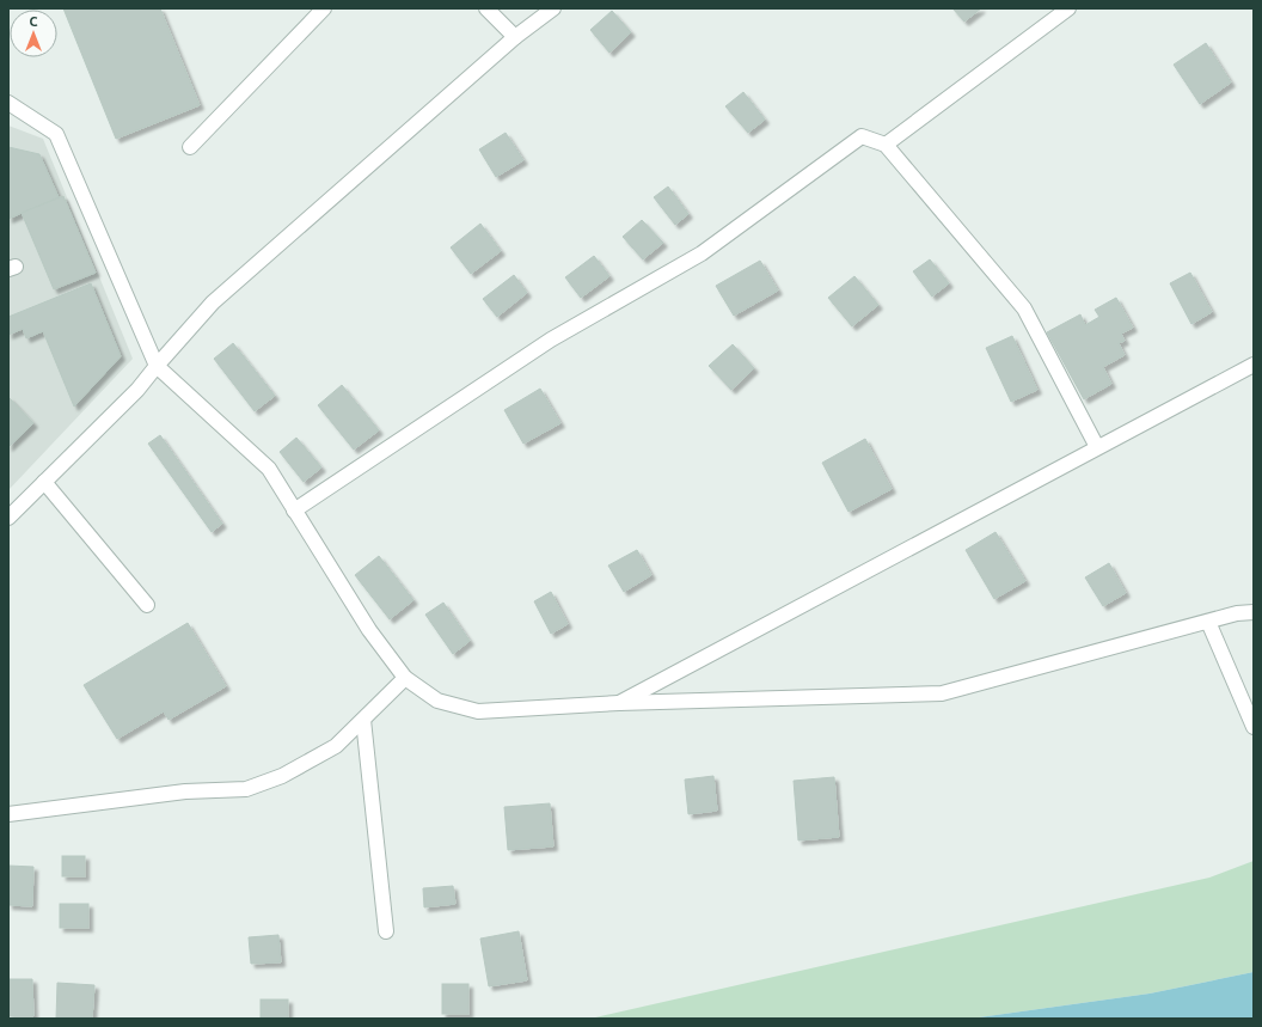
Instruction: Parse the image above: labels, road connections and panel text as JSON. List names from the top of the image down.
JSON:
{
  "north": "top"
}
